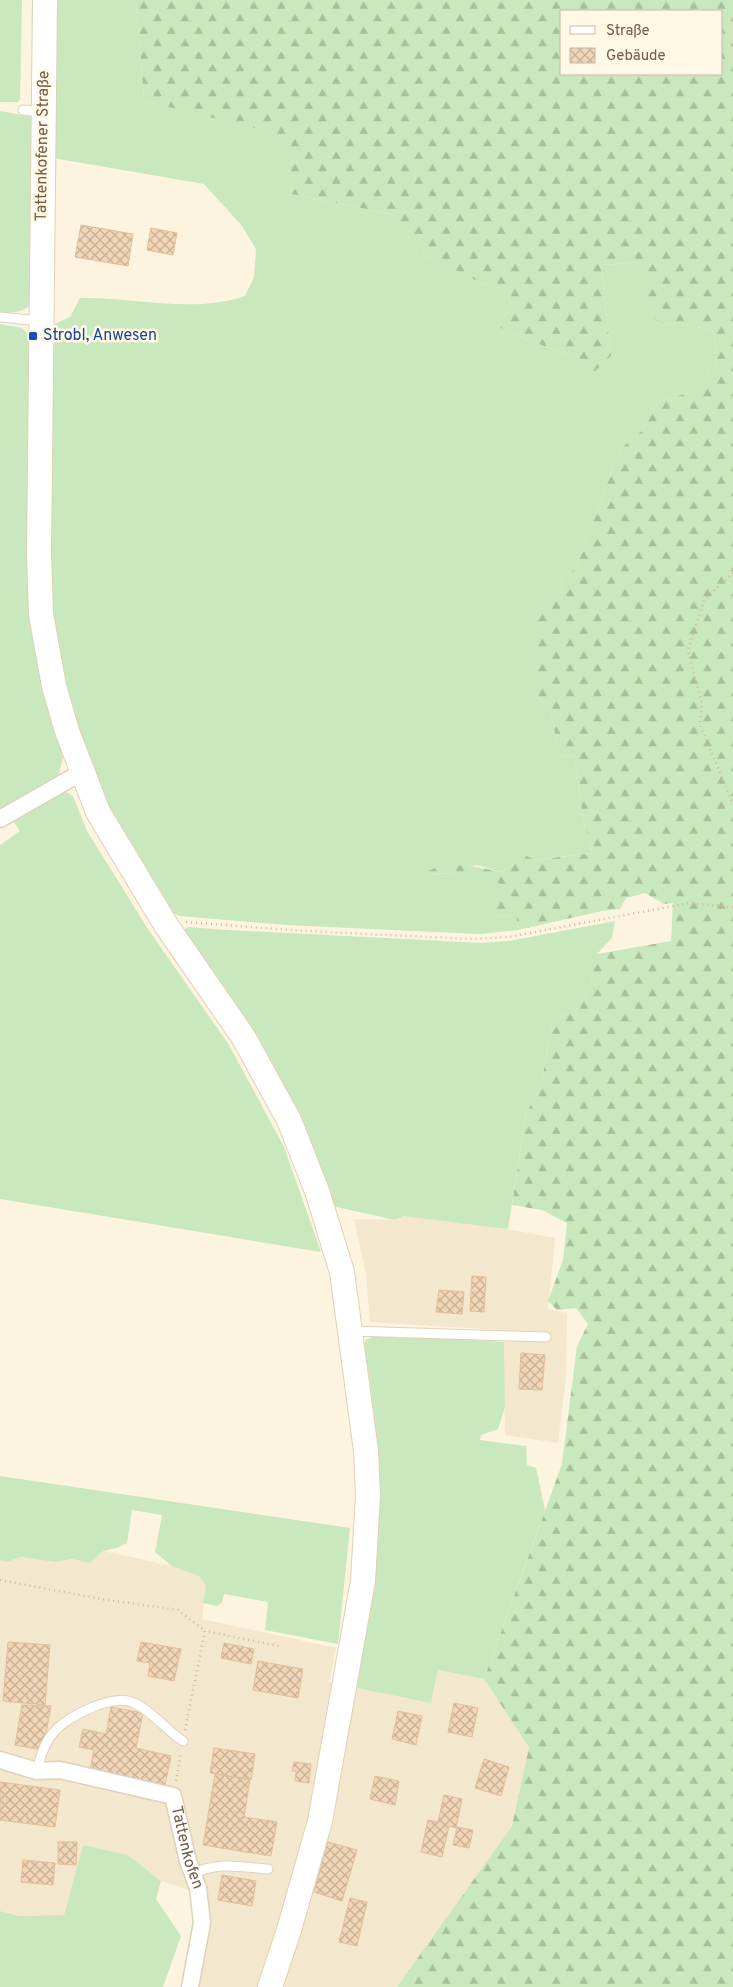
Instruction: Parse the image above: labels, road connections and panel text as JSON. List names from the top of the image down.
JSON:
{
  "streets": {
    "main road": ["Tattenkofener Straße"],
    "street": ["Tattenkofen"]
  },
  "places": {
    "transit": ["Strobl, Anwesen"]
  },
  "legend": ["Straße", "Gebäude"]
}
